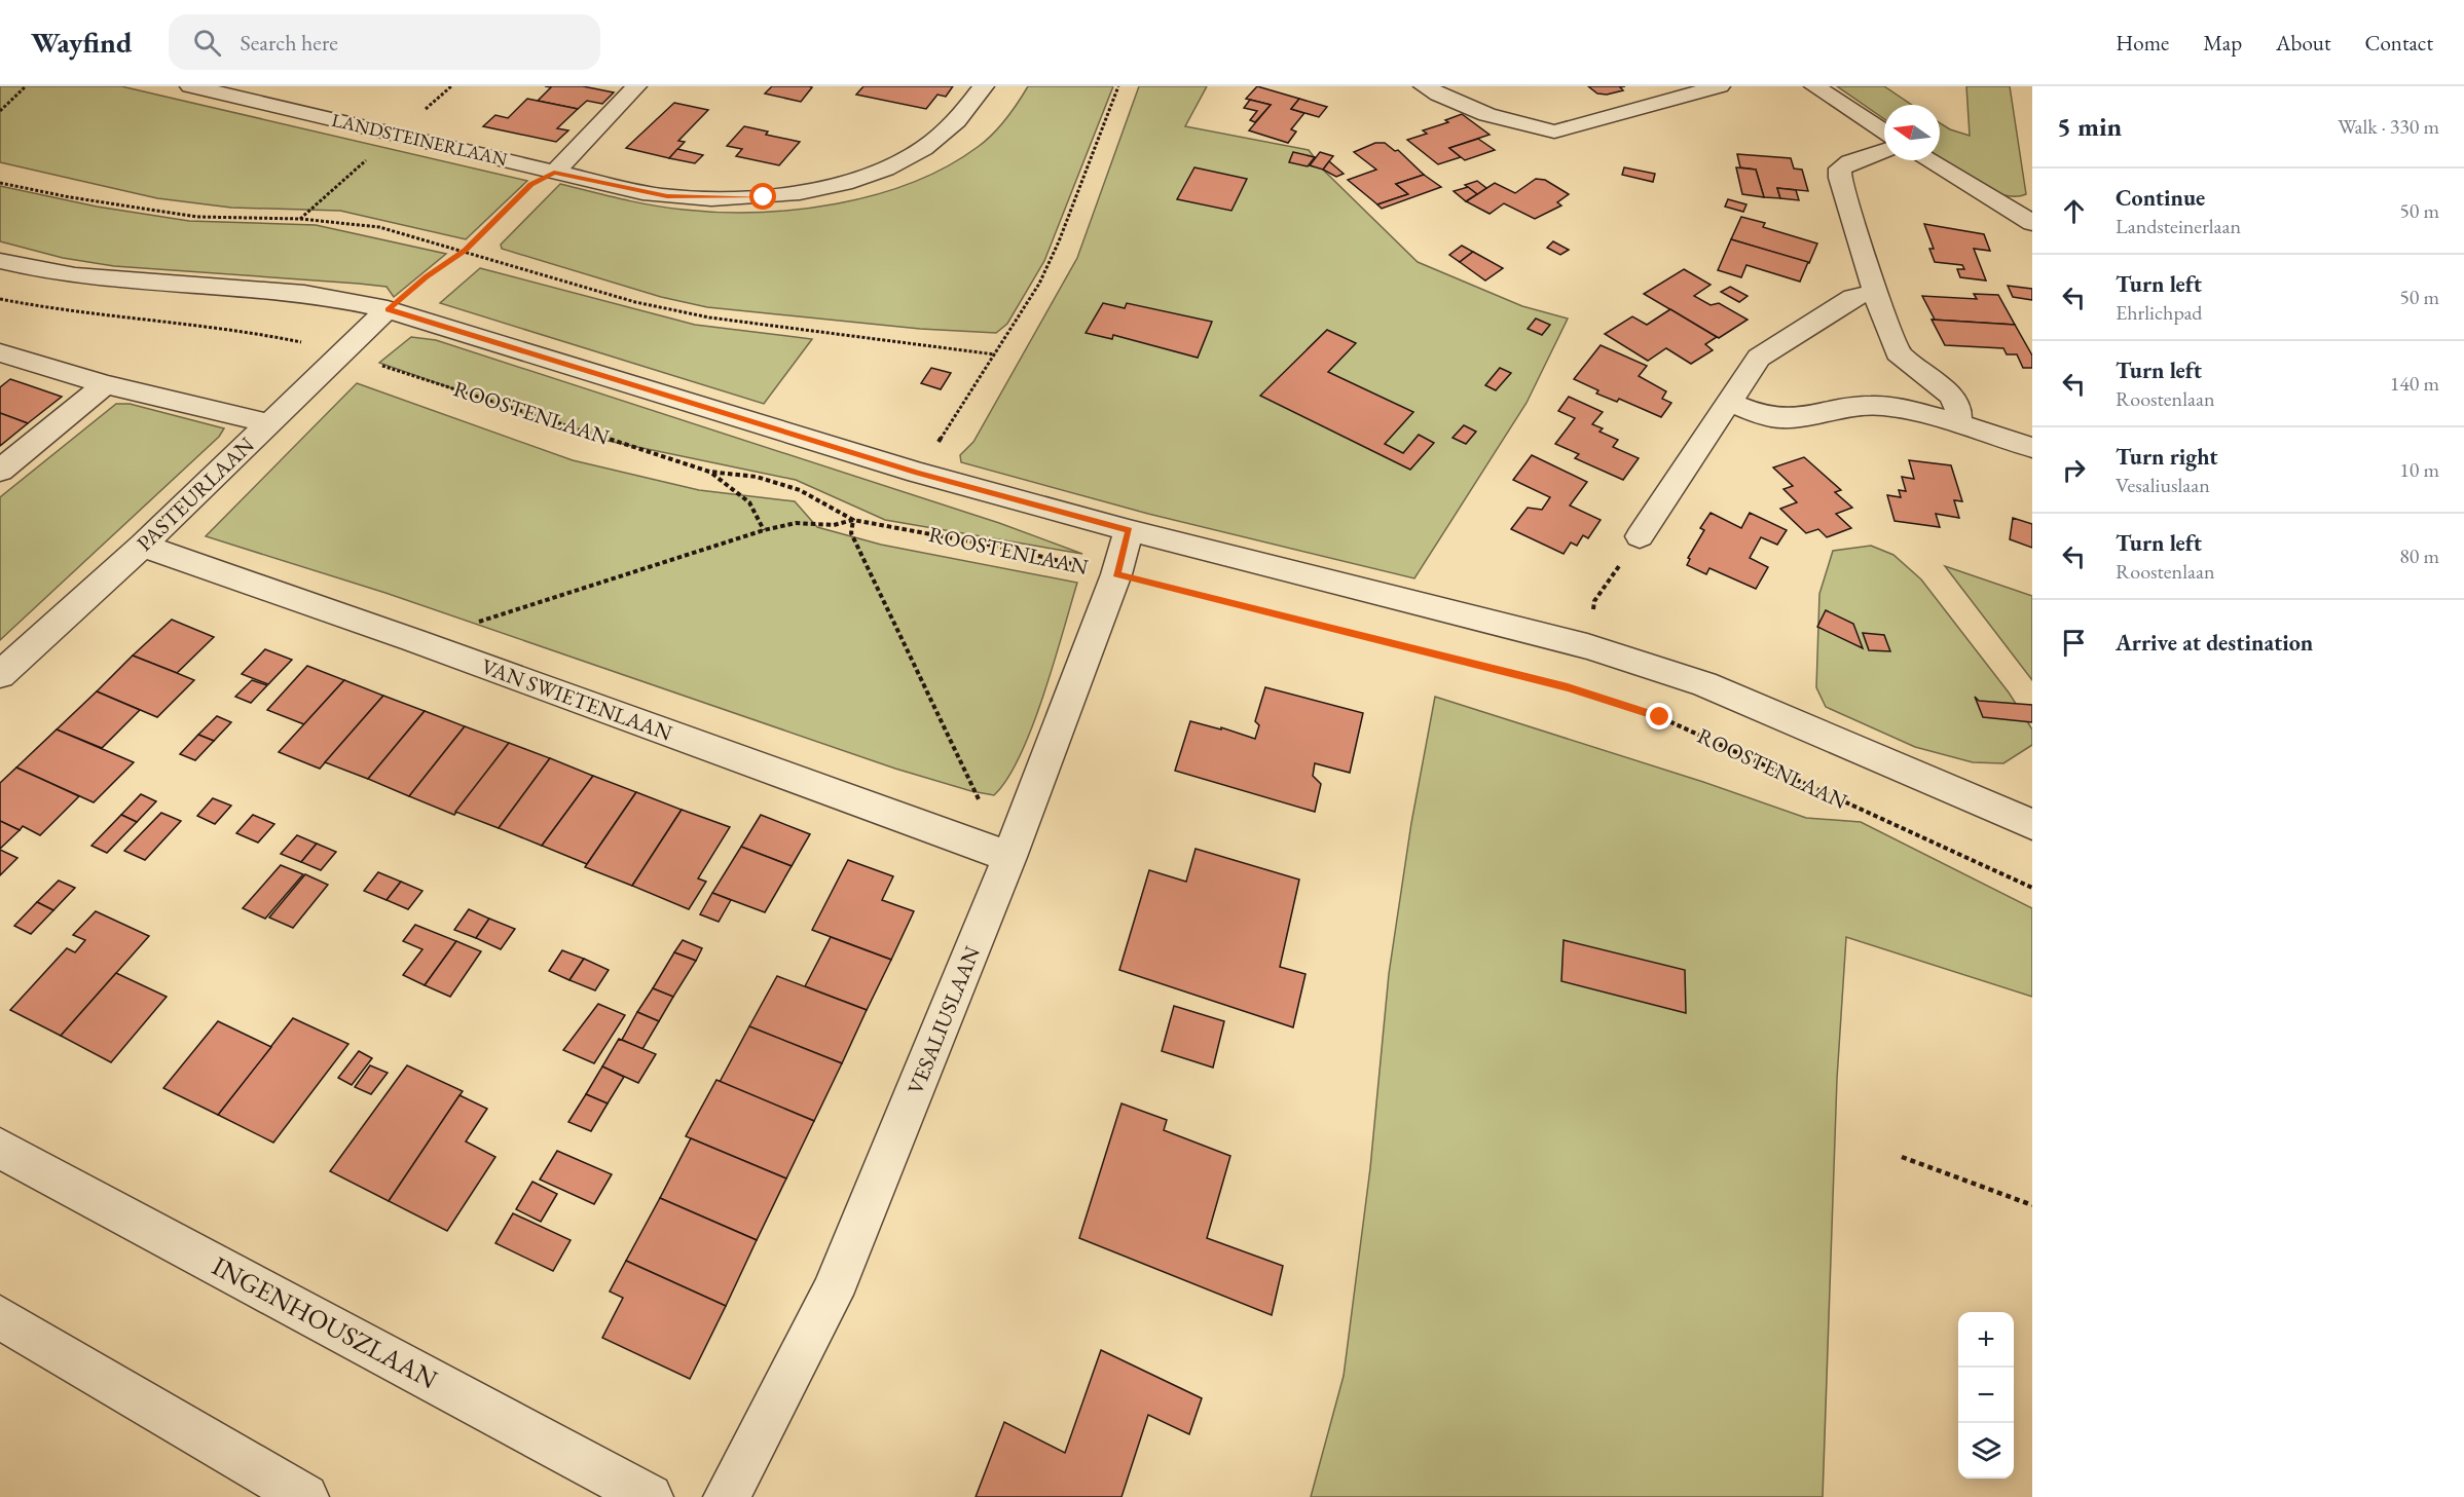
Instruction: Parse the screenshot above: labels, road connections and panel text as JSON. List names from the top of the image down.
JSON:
{
  "streets": {
    "street": [
      "LANDSTEINERLAAN",
      "PASTEURLAAN",
      "VAN SWIETENLAAN",
      "VESALIUSLAAN",
      "INGENHOUSZLAAN"
    ],
    "path": ["ROOSTENLAAN"]
  },
  "crossings": [
    ["ROOSTENLAAN", "PASTEURLAAN"],
    ["ROOSTENLAAN", "VESALIUSLAAN"],
    ["PASTEURLAAN", "VAN SWIETENLAAN"],
    ["VAN SWIETENLAAN", "VESALIUSLAAN"]
  ],
  "north": "left",
  "page": {
    "header": "Wayfind",
    "search": "Search here",
    "nav": [
      "Home",
      "Map",
      "About",
      "Contact"
    ],
    "heading": ["5 min", "Walk · 330 m"],
    "list": [
      ["Continue", "Landsteinerlaan", "50 m"],
      ["Turn left", "Ehrlichpad", "50 m"],
      ["Turn left", "Roostenlaan", "140 m"],
      ["Turn right", "Vesaliuslaan", "10 m"],
      ["Turn left", "Roostenlaan", "80 m"],
      "Arrive at destination"
    ],
    "map_buttons": ["+", "−"]
  }
}
